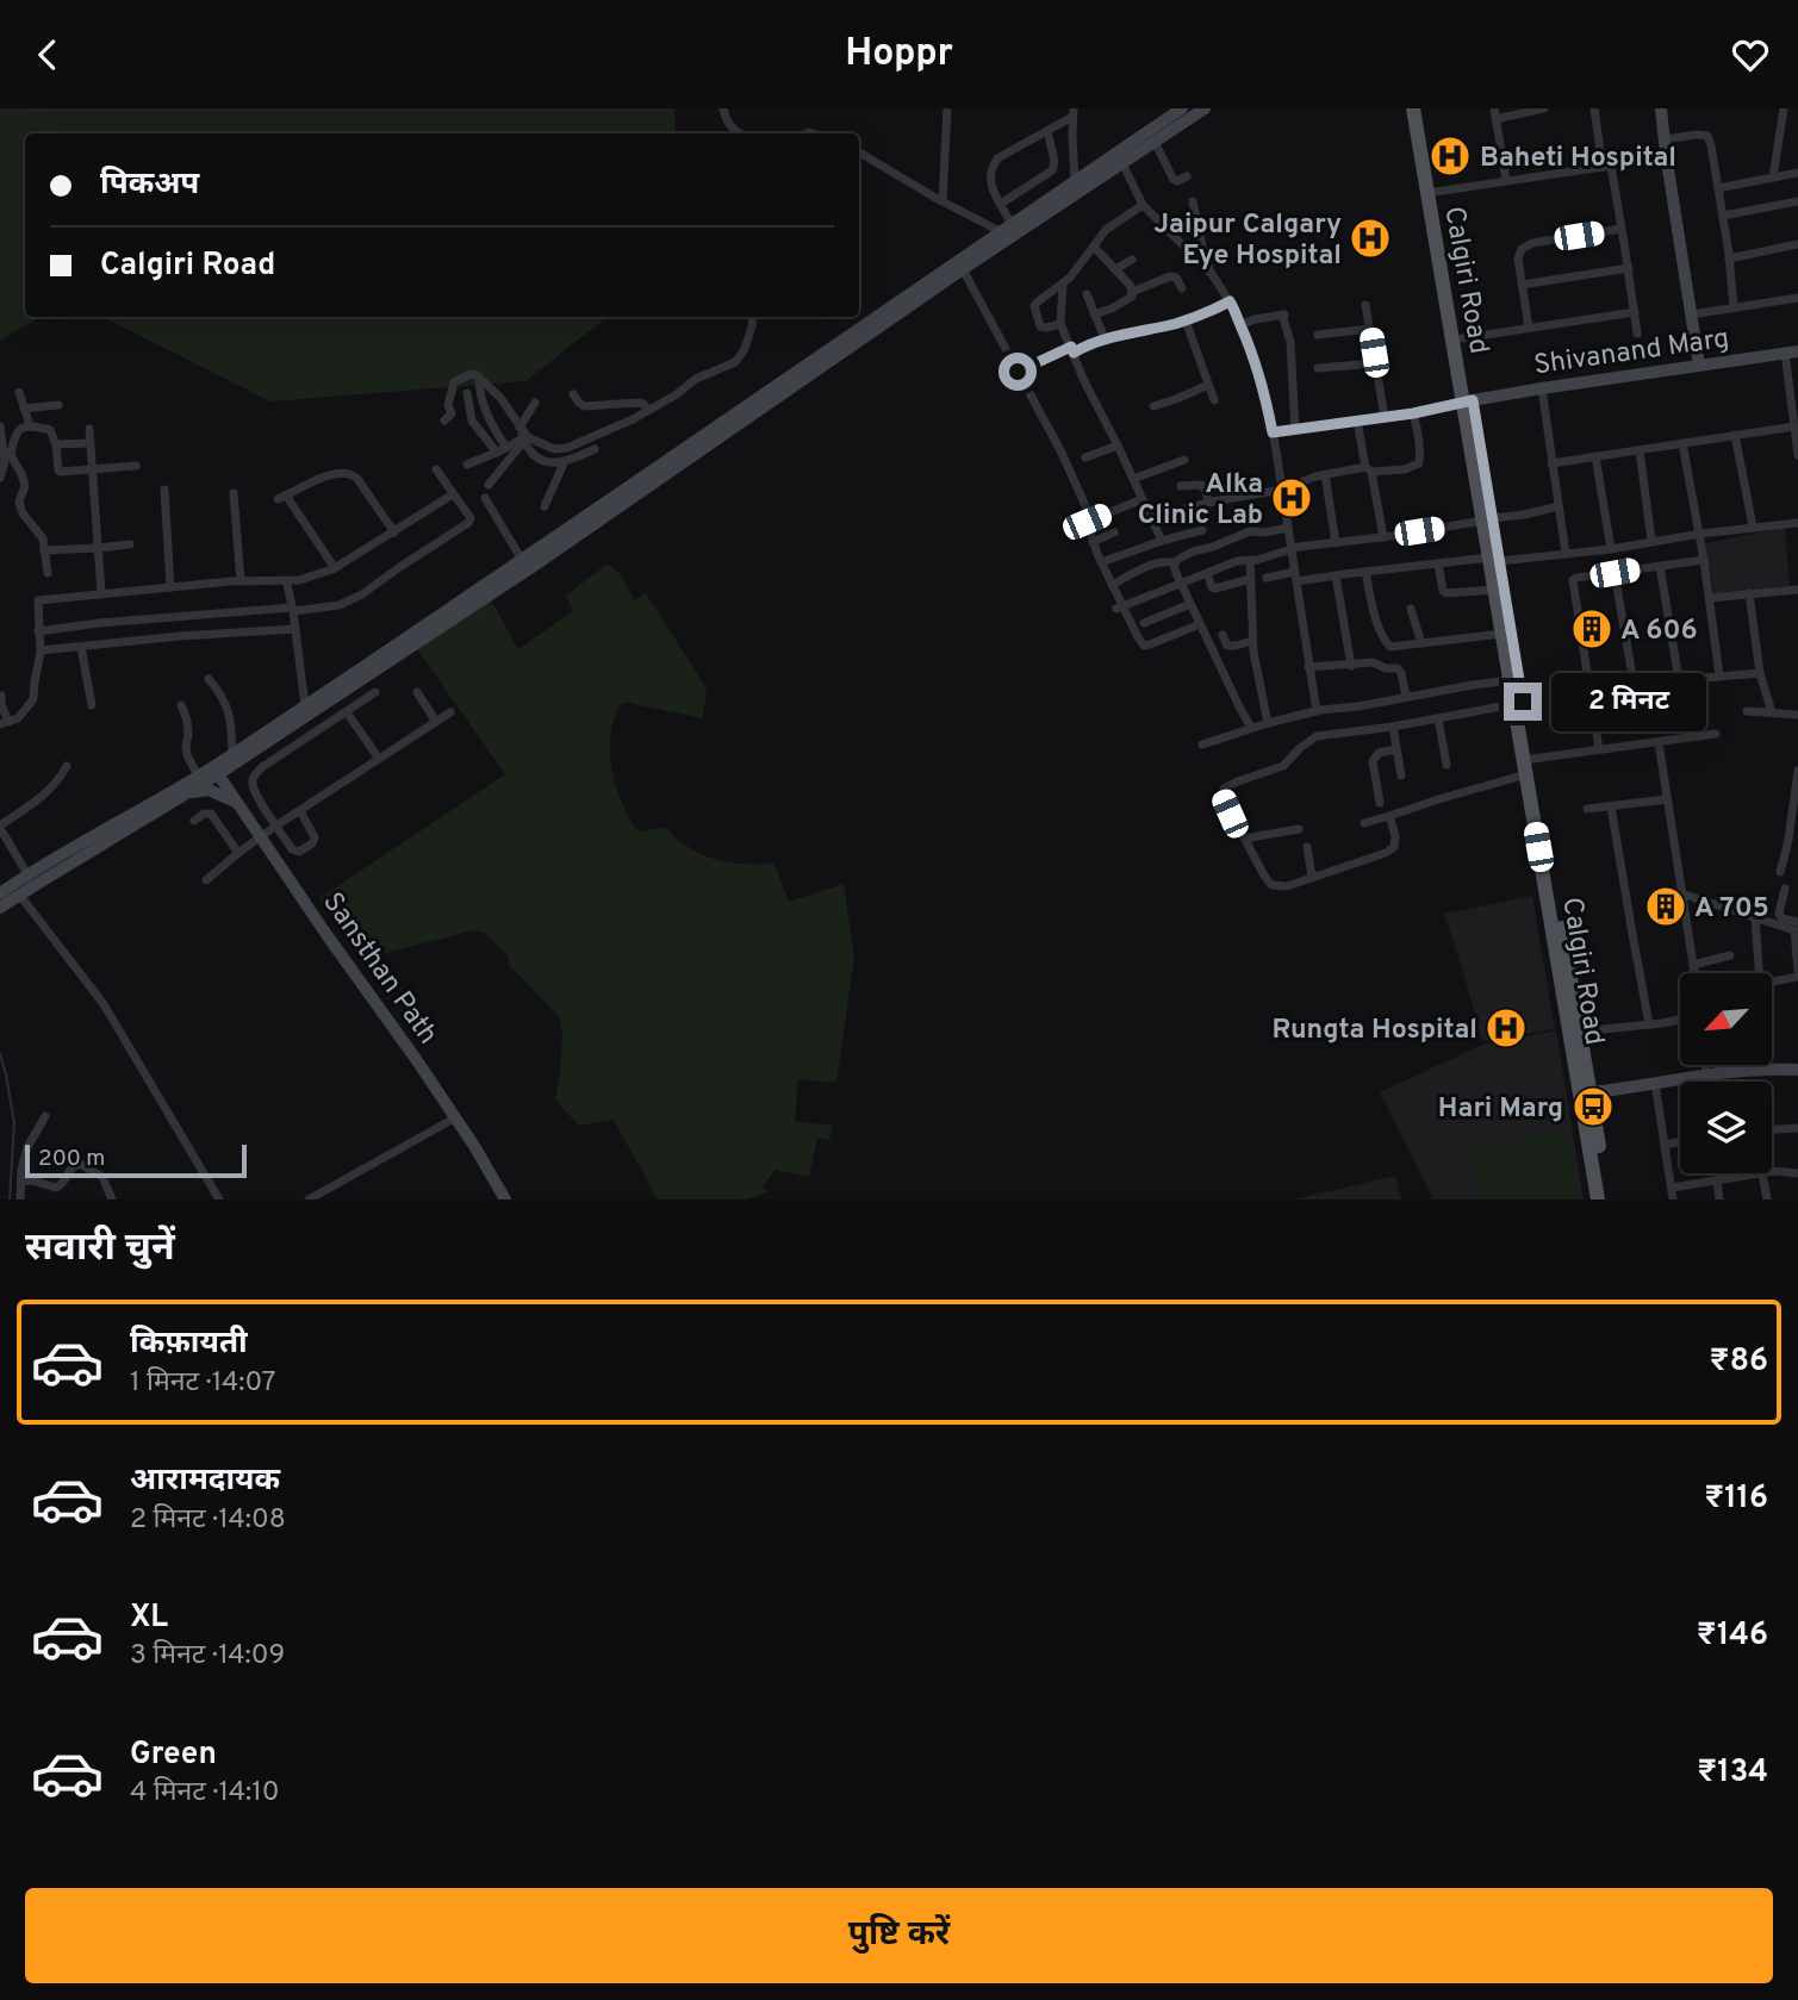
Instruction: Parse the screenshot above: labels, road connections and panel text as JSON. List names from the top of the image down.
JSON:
{
  "streets": {
    "main road": ["Calgiri Road", "Shivanand Marg", "Sansthan Path"]
  },
  "crossings": [
    ["Calgiri Road", "Shivanand Marg"]
  ],
  "places": {
    "hospital": [
      "Baheti Hospital",
      "Jaipur Calgary Eye Hospital",
      "Alka Clinic Lab",
      "Rungta Hospital"
    ],
    "building": ["A 606", "A 705"],
    "bus stop": ["Hari Marg"]
  },
  "scale_bar": "200 m",
  "north": "bottom left",
  "page": {
    "header": "Hoppr",
    "banner": ["पिकअप", "Calgiri Road"],
    "bubble": "2 मिनट",
    "scale": "200 m",
    "heading": "सवारी चुनें",
    "list": [
      {
        "name": "किफ़ायती",
        "note": "1 मिनट · 14:07",
        "value": "₹86"
      },
      {
        "name": "आरामदायक",
        "note": "2 मिनट · 14:08",
        "value": "₹116"
      },
      {
        "name": "XL",
        "note": "3 मिनट · 14:09",
        "value": "₹146"
      },
      {
        "name": "Green",
        "note": "4 मिनट · 14:10",
        "value": "₹134"
      }
    ],
    "buttons": "पुष्टि करें"
  }
}
